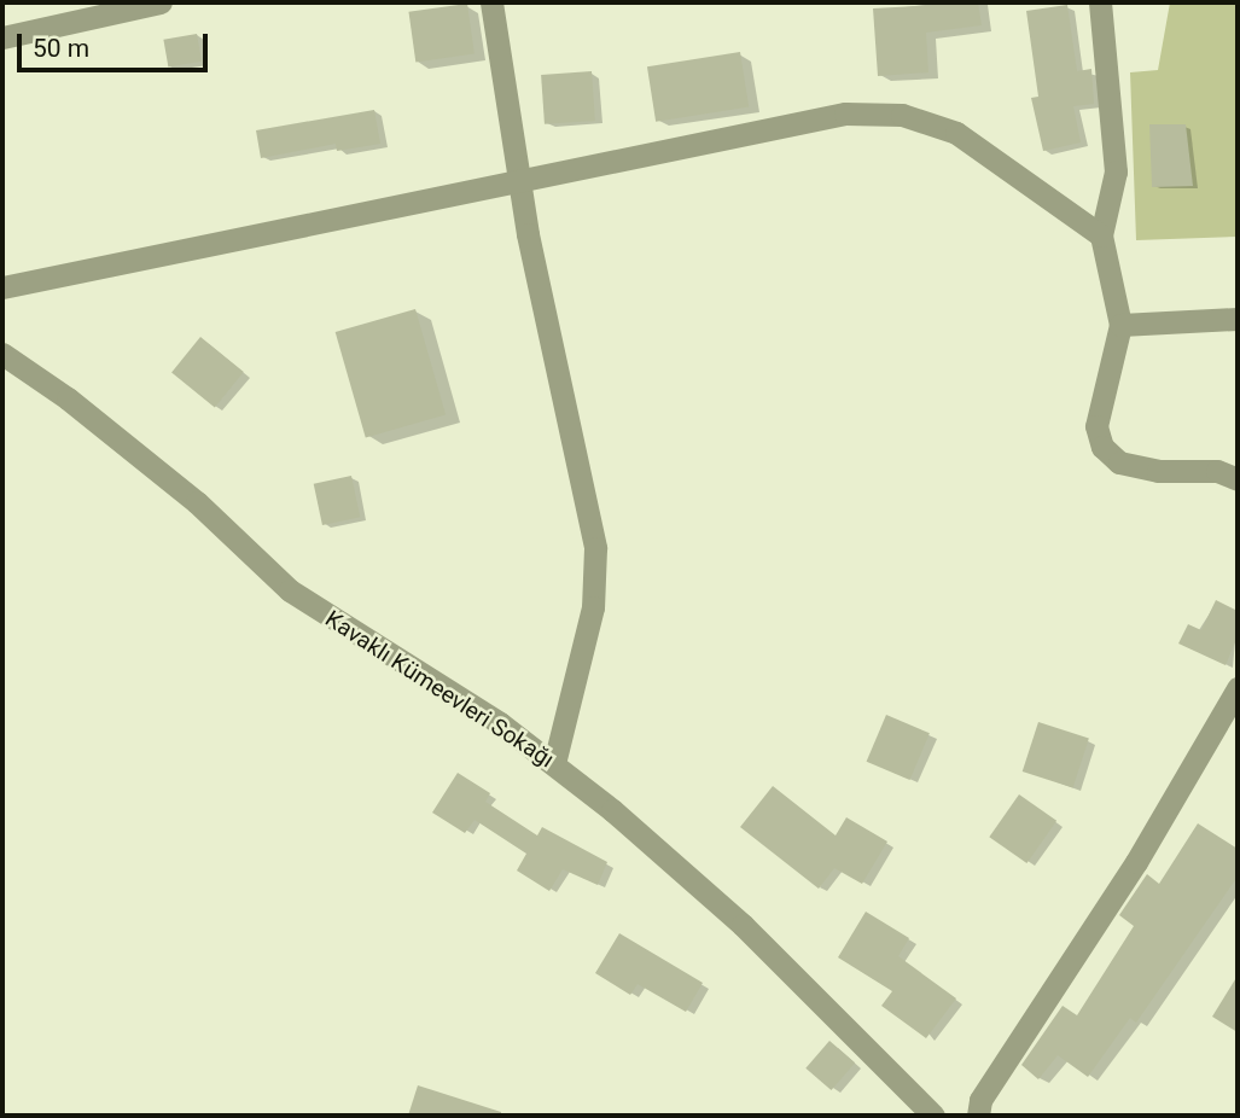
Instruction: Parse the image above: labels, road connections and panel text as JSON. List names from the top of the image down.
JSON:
{
  "streets": {
    "street": ["Kavaklı Kümeevleri Sokağı"]
  },
  "scale_bar": "50 m"
}
